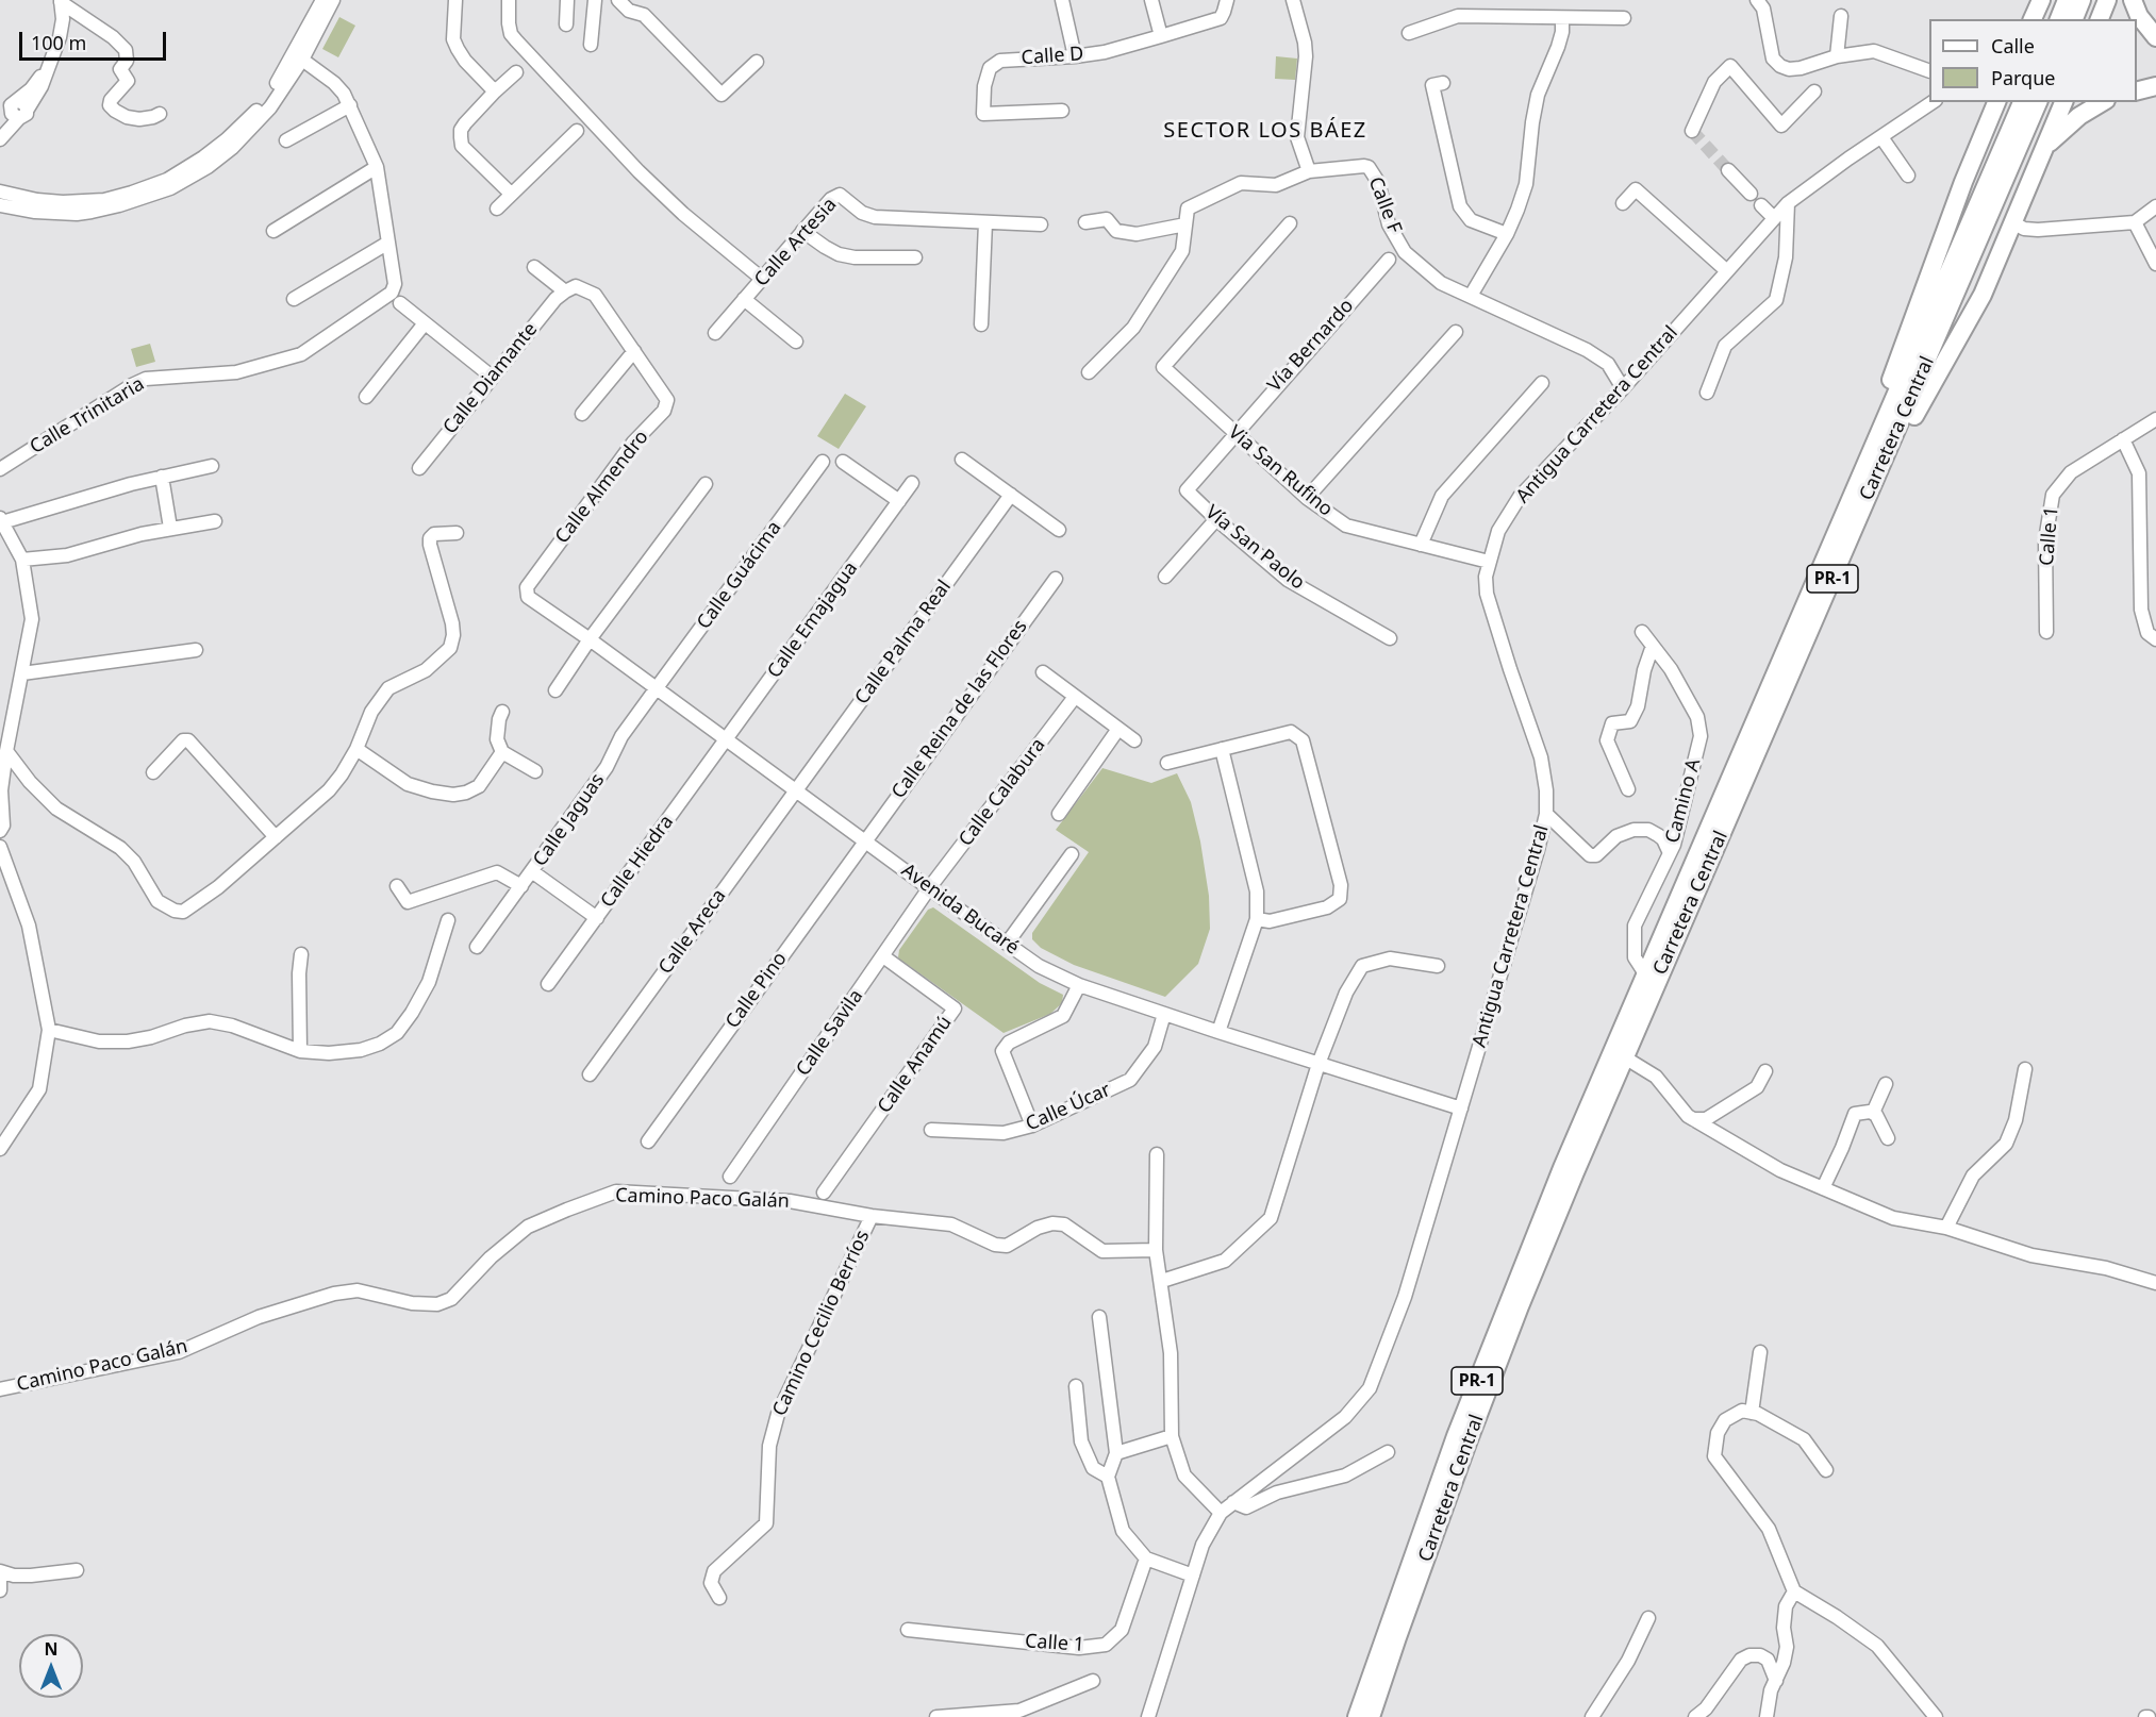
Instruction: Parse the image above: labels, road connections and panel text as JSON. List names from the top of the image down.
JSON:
{
  "streets": {
    "highway": ["Carretera Central", "PR-1"],
    "street": [
      "Calle D",
      "Calle F",
      "Calle Artesia",
      "Vía Bernardo",
      "Calle Diamante",
      "Antigua Carretera Central",
      "Calle Trinitaria",
      "Via San Rufino",
      "Calle Almendro",
      "Calle 1",
      "Vía San Paolo",
      "Calle Guácima",
      "Calle Emajagua",
      "Calle Palma Real",
      "Calle Reina de las Flores",
      "Calle Calabura",
      "Camino A",
      "Calle Jaguas",
      "Calle Hiedra",
      "Avenida Bucaré",
      "Calle Areca",
      "Calle Pino",
      "Calle Savila",
      "Calle Anamú",
      "Calle Úcar",
      "Camino Paco Galán",
      "Camino Cecilio Berríos"
    ]
  },
  "crossings": [
    ["Calle F", "Antigua Carretera Central"],
    ["Vía Bernardo", "Via San Rufino"],
    ["Vía Bernardo", "Vía San Paolo"],
    ["Antigua Carretera Central", "Via San Rufino"],
    ["Antigua Carretera Central", "Avenida Bucaré"],
    ["Carretera Central", "Camino A"],
    ["Via San Rufino", "Vía San Paolo"],
    ["Calle Almendro", "Avenida Bucaré"],
    ["Calle Guácima", "Calle Jaguas"],
    ["Calle Guácima", "Avenida Bucaré"],
    ["Calle Emajagua", "Calle Hiedra"],
    ["Calle Emajagua", "Avenida Bucaré"],
    ["Calle Palma Real", "Avenida Bucaré"],
    ["Calle Palma Real", "Calle Areca"],
    ["Calle Reina de las Flores", "Avenida Bucaré"],
    ["Calle Reina de las Flores", "Calle Pino"],
    ["Calle Calabura", "Avenida Bucaré"],
    ["Calle Calabura", "Calle Savila"],
    ["Calle Jaguas", "Avenida Bucaré"],
    ["Calle Hiedra", "Avenida Bucaré"],
    ["Avenida Bucaré", "Calle Areca"],
    ["Avenida Bucaré", "Calle Pino"],
    ["Avenida Bucaré", "Calle Savila"],
    ["Avenida Bucaré", "Calle Úcar"],
    ["Calle Savila", "Calle Anamú"],
    ["Camino Paco Galán", "Camino Cecilio Berríos"]
  ],
  "districts": ["SECTOR LOS BÁEZ"],
  "legend": ["Calle", "Parque"],
  "scale_bar": "100 m",
  "north": "top"
}
